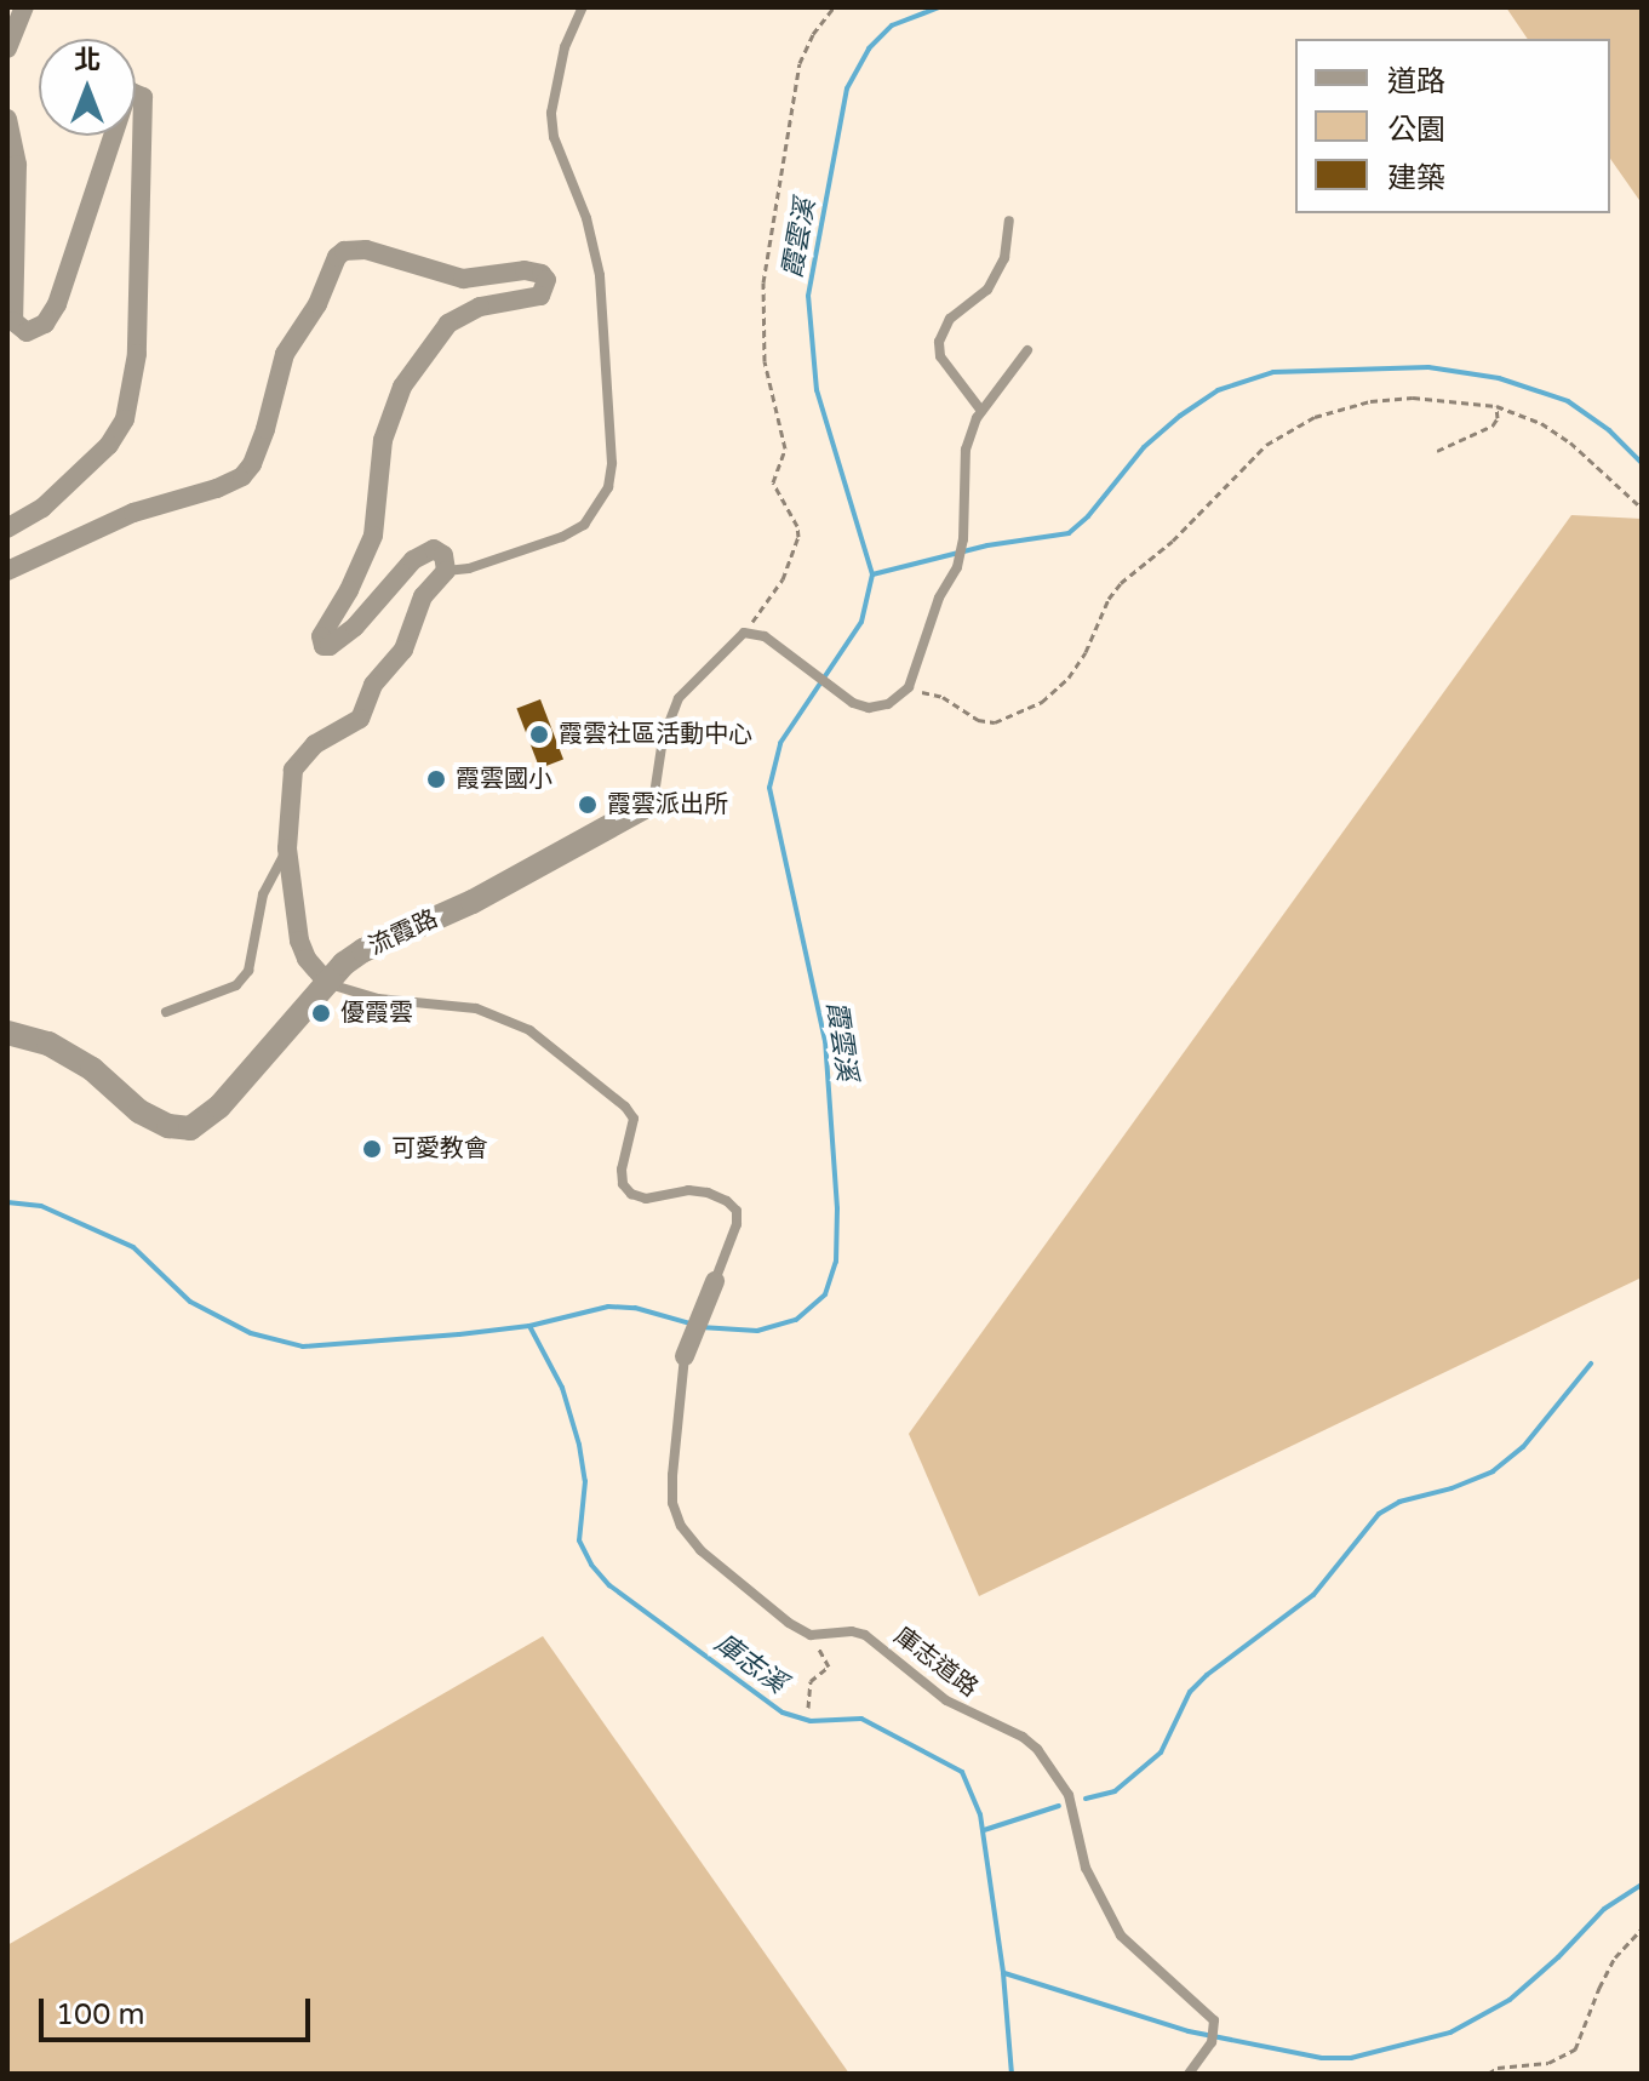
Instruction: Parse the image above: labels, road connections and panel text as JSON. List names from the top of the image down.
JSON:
{
  "streets": {
    "street": ["流霞路"],
    "lane": ["庫志道路"]
  },
  "water": ["霞雲溪", "庫志溪"],
  "places": [
    "霞雲社區活動中心",
    "霞雲國小",
    "霞雲派出所",
    "優霞雲",
    "可愛教會"
  ],
  "legend": ["道路", "公園", "建築"],
  "scale_bar": "100 m",
  "north": "top"
}
